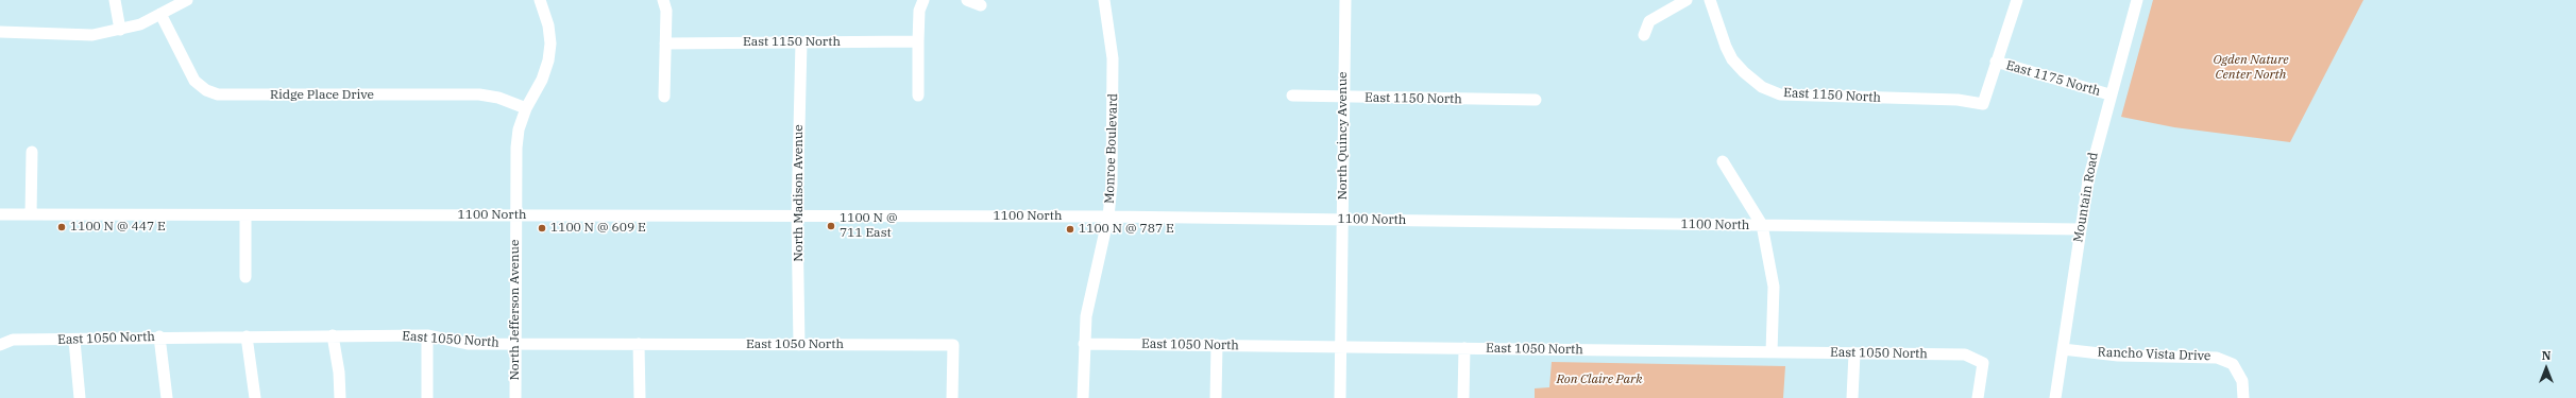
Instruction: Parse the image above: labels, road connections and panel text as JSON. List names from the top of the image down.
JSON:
{
  "streets": {
    "street": [
      "East 1150 North",
      "East 1175 North",
      "Ridge Place Drive",
      "North Quincy Avenue",
      "Monroe Boulevard",
      "North Madison Avenue",
      "Mountain Road",
      "1100 North",
      "North Jefferson Avenue",
      "East 1050 North",
      "Rancho Vista Drive"
    ]
  },
  "crossings": [
    ["East 1150 North", "East 1175 North"],
    ["East 1150 North", "North Quincy Avenue"],
    ["East 1150 North", "North Madison Avenue"],
    ["East 1175 North", "Mountain Road"],
    ["Ridge Place Drive", "North Jefferson Avenue"],
    ["North Quincy Avenue", "1100 North"],
    ["North Quincy Avenue", "East 1050 North"],
    ["Monroe Boulevard", "1100 North"],
    ["Monroe Boulevard", "East 1050 North"],
    ["North Madison Avenue", "1100 North"],
    ["North Madison Avenue", "East 1050 North"],
    ["Mountain Road", "1100 North"],
    ["Mountain Road", "Rancho Vista Drive"],
    ["1100 North", "North Jefferson Avenue"],
    ["North Jefferson Avenue", "East 1050 North"]
  ],
  "parks": ["Ogden Nature Center North", "Ron Claire Park"],
  "places": [
    "1100 N @ 711 East",
    "1100 N @ 447 E",
    "1100 N @ 609 E",
    "1100 N @ 787 E"
  ],
  "north": "top"
}
